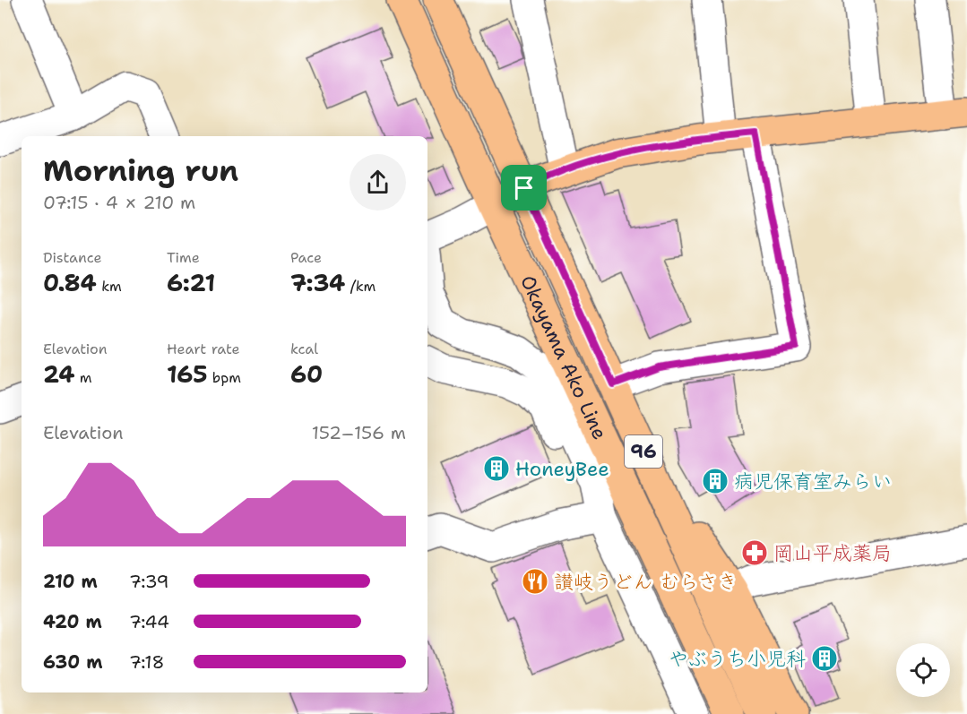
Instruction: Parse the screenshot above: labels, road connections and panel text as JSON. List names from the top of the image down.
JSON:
{
  "streets": {
    "main road": ["Okayama Ako Line", "96"]
  },
  "places": {
    "building": ["HoneyBee", "病児保育室みらい", "やぶうち小児科"],
    "pharmacy": ["岡山平成薬局"],
    "restaurant": ["讃岐うどん むらさき"]
  },
  "page": {
    "heading": ["Morning run", "07:15 · 4 × 210 m"],
    "stats": [
      ["Distance", "0.84 km"],
      ["Time", "6:21"],
      ["Pace", "7:34 /km"],
      ["Elevation", "24 m"],
      ["Heart rate", "165 bpm"],
      ["kcal", "60"]
    ],
    "chart": ["Elevation", "152–156 m"],
    "list": [
      {
        "name": "210 m",
        "note": "7:39"
      },
      {
        "name": "420 m",
        "note": "7:44"
      },
      {
        "name": "630 m",
        "note": "7:18"
      }
    ]
  }
}
